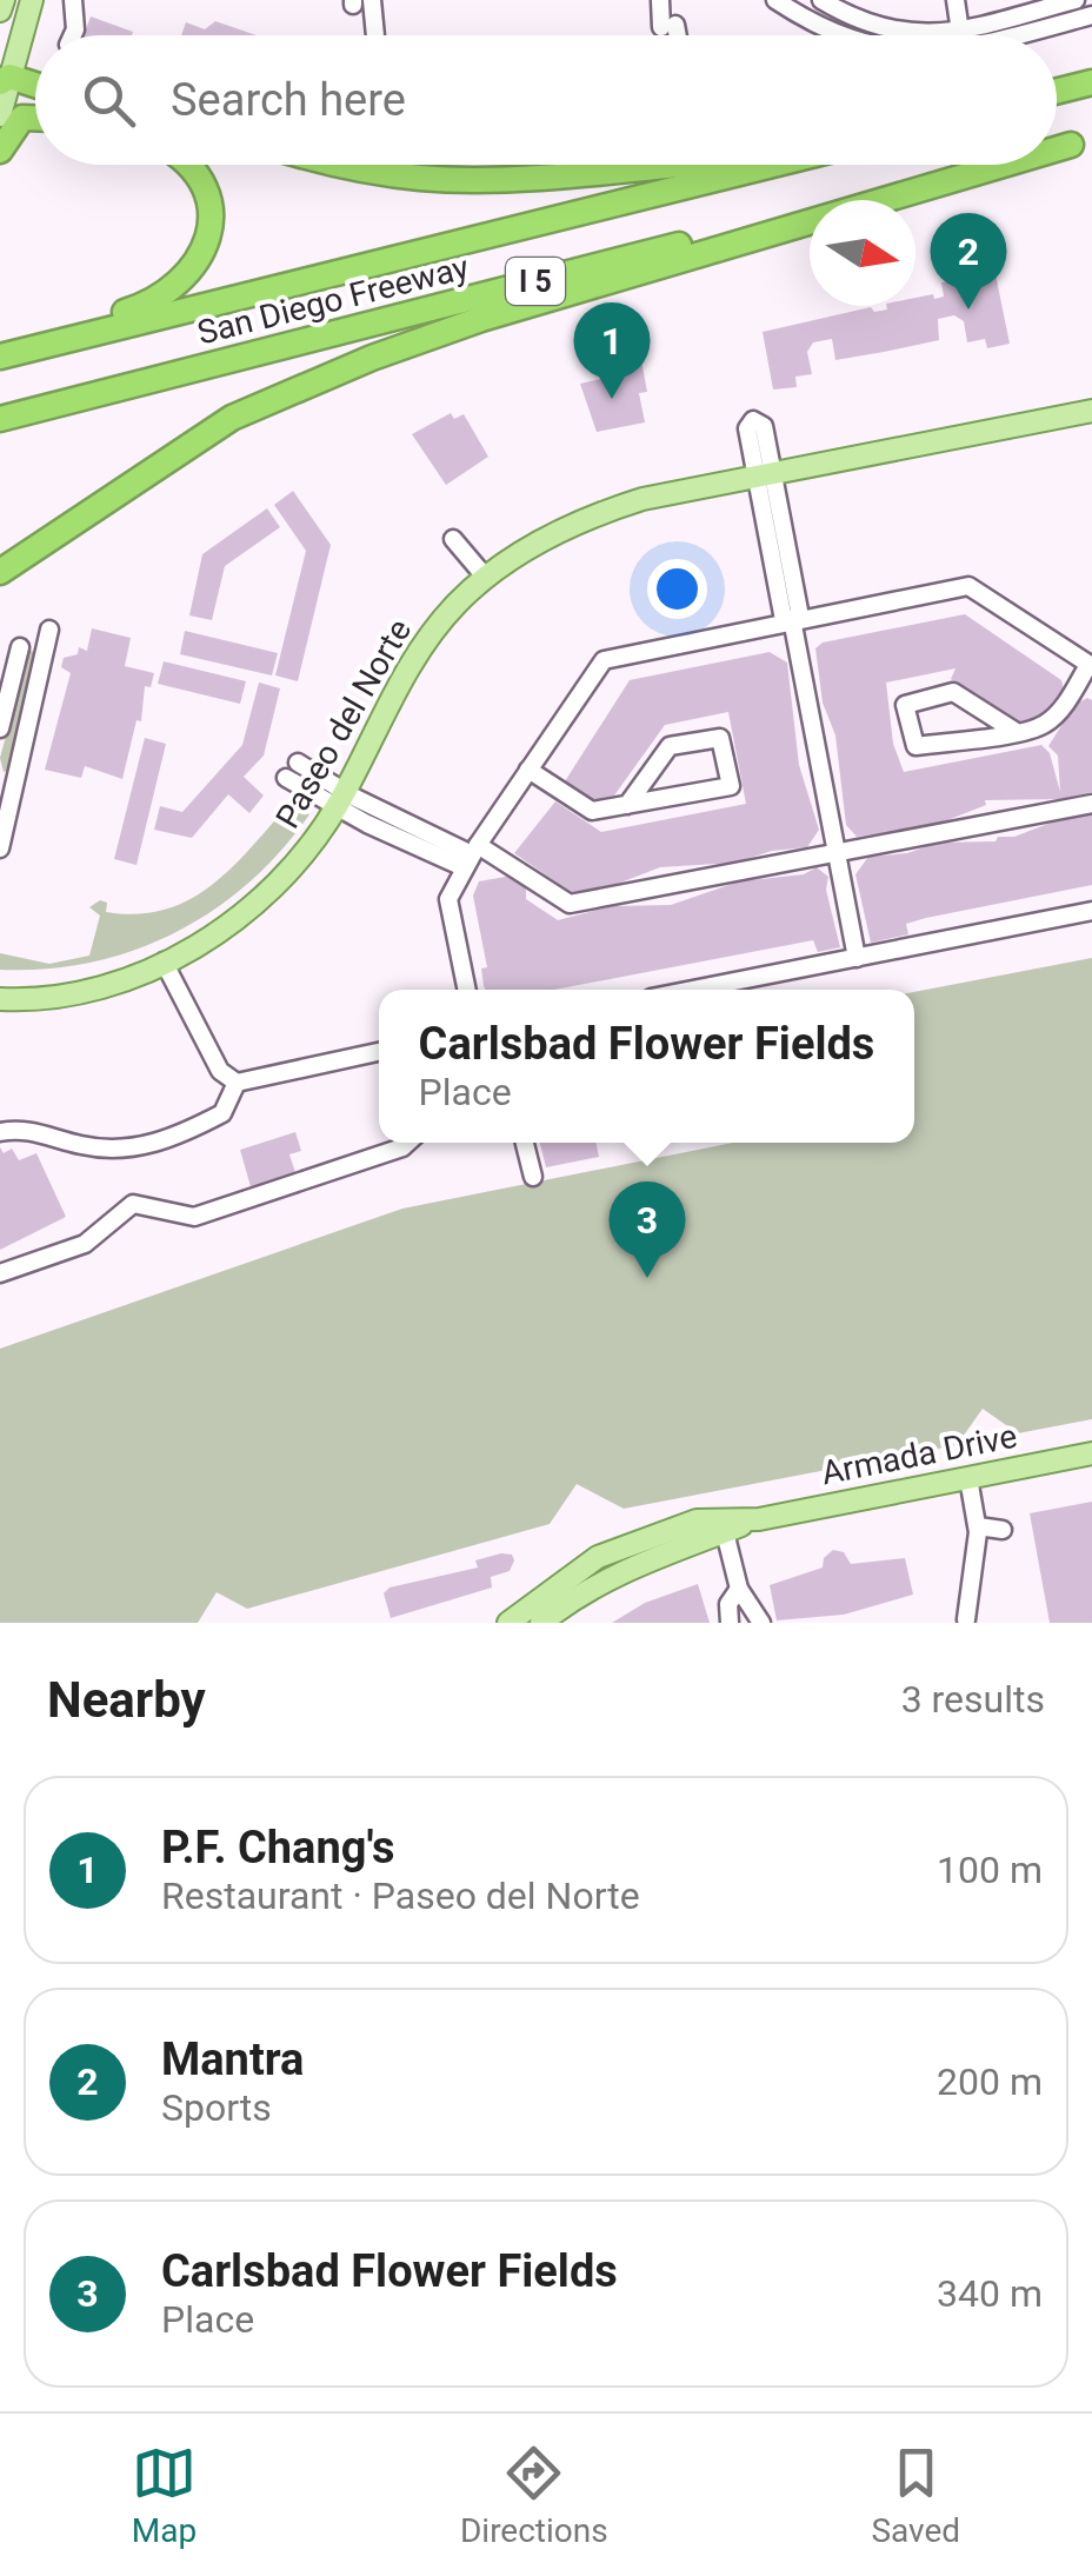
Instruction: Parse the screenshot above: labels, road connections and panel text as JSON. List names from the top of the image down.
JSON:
{
  "streets": {
    "highway": ["I 5", "San Diego Freeway"],
    "main road": ["Paseo del Norte", "Armada Drive"]
  },
  "north": "right",
  "page": {
    "search": "Search here",
    "pins": ["2", "1", "3"],
    "popup": ["Carlsbad Flower Fields", "Place"],
    "heading": ["Nearby", "3 results"],
    "list": [
      {
        "mark": "1",
        "name": "P.F. Chang's",
        "note": "Restaurant · Paseo del Norte",
        "value": "100 m"
      },
      {
        "mark": "2",
        "name": "Mantra",
        "note": "Sports",
        "value": "200 m"
      },
      {
        "mark": "3",
        "name": "Carlsbad Flower Fields",
        "note": "Place",
        "value": "340 m"
      }
    ],
    "nav": ["Map", "Directions", "Saved"]
  }
}
